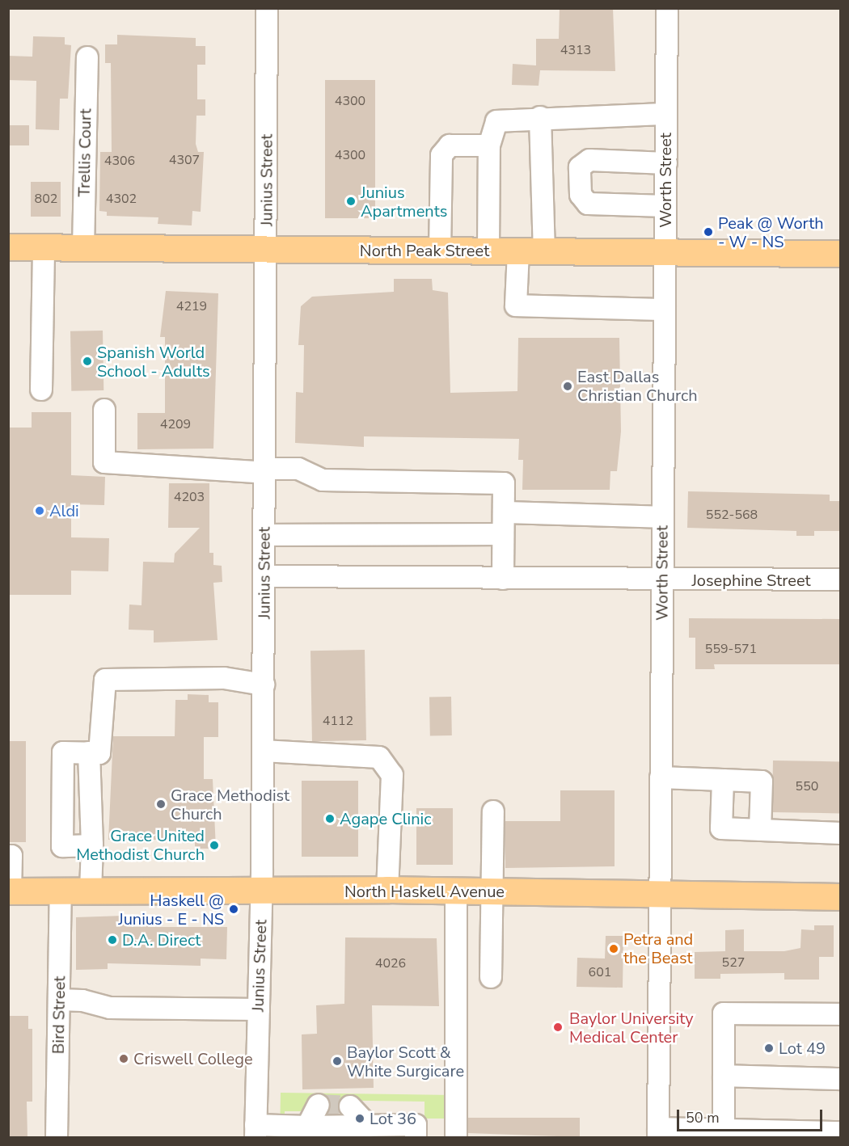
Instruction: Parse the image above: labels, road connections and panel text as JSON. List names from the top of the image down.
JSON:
{
  "streets": {
    "main road": ["North Peak Street", "North Haskell Avenue"],
    "street": [
      "Trellis Court",
      "Junius Street",
      "Worth Street",
      "Josephine Street",
      "Bird Street"
    ]
  },
  "crossings": [
    ["Trellis Court", "North Peak Street"],
    ["Junius Street", "North Peak Street"],
    ["Junius Street", "Josephine Street"],
    ["Junius Street", "North Haskell Avenue"],
    ["Worth Street", "North Peak Street"],
    ["Worth Street", "Josephine Street"],
    ["Worth Street", "North Haskell Avenue"],
    ["North Haskell Avenue", "Bird Street"]
  ],
  "places": [
    "Junius Apartments",
    "Peak @ Worth - W - NS",
    "Spanish World School - Adults",
    "East Dallas Christian Church",
    "Aldi",
    "Grace Methodist Church",
    "Agape Clinic",
    "Grace United Methodist Church",
    "Haskell @ Junius - E - NS",
    "D.A. Direct",
    "Petra and the Beast",
    "Baylor University Medical Center",
    "Lot 49",
    "Criswell College",
    "Baylor Scott & White Surgicare",
    "Lot 36"
  ],
  "house_numbers": [
    "4313",
    "4300",
    "4300",
    "4307",
    "4306",
    "802",
    "4302",
    "4219",
    "4209",
    "4203",
    "552-568",
    "559-571",
    "4112",
    "550",
    "527",
    "4026",
    "601"
  ],
  "scale_bar": "50 m"
}
